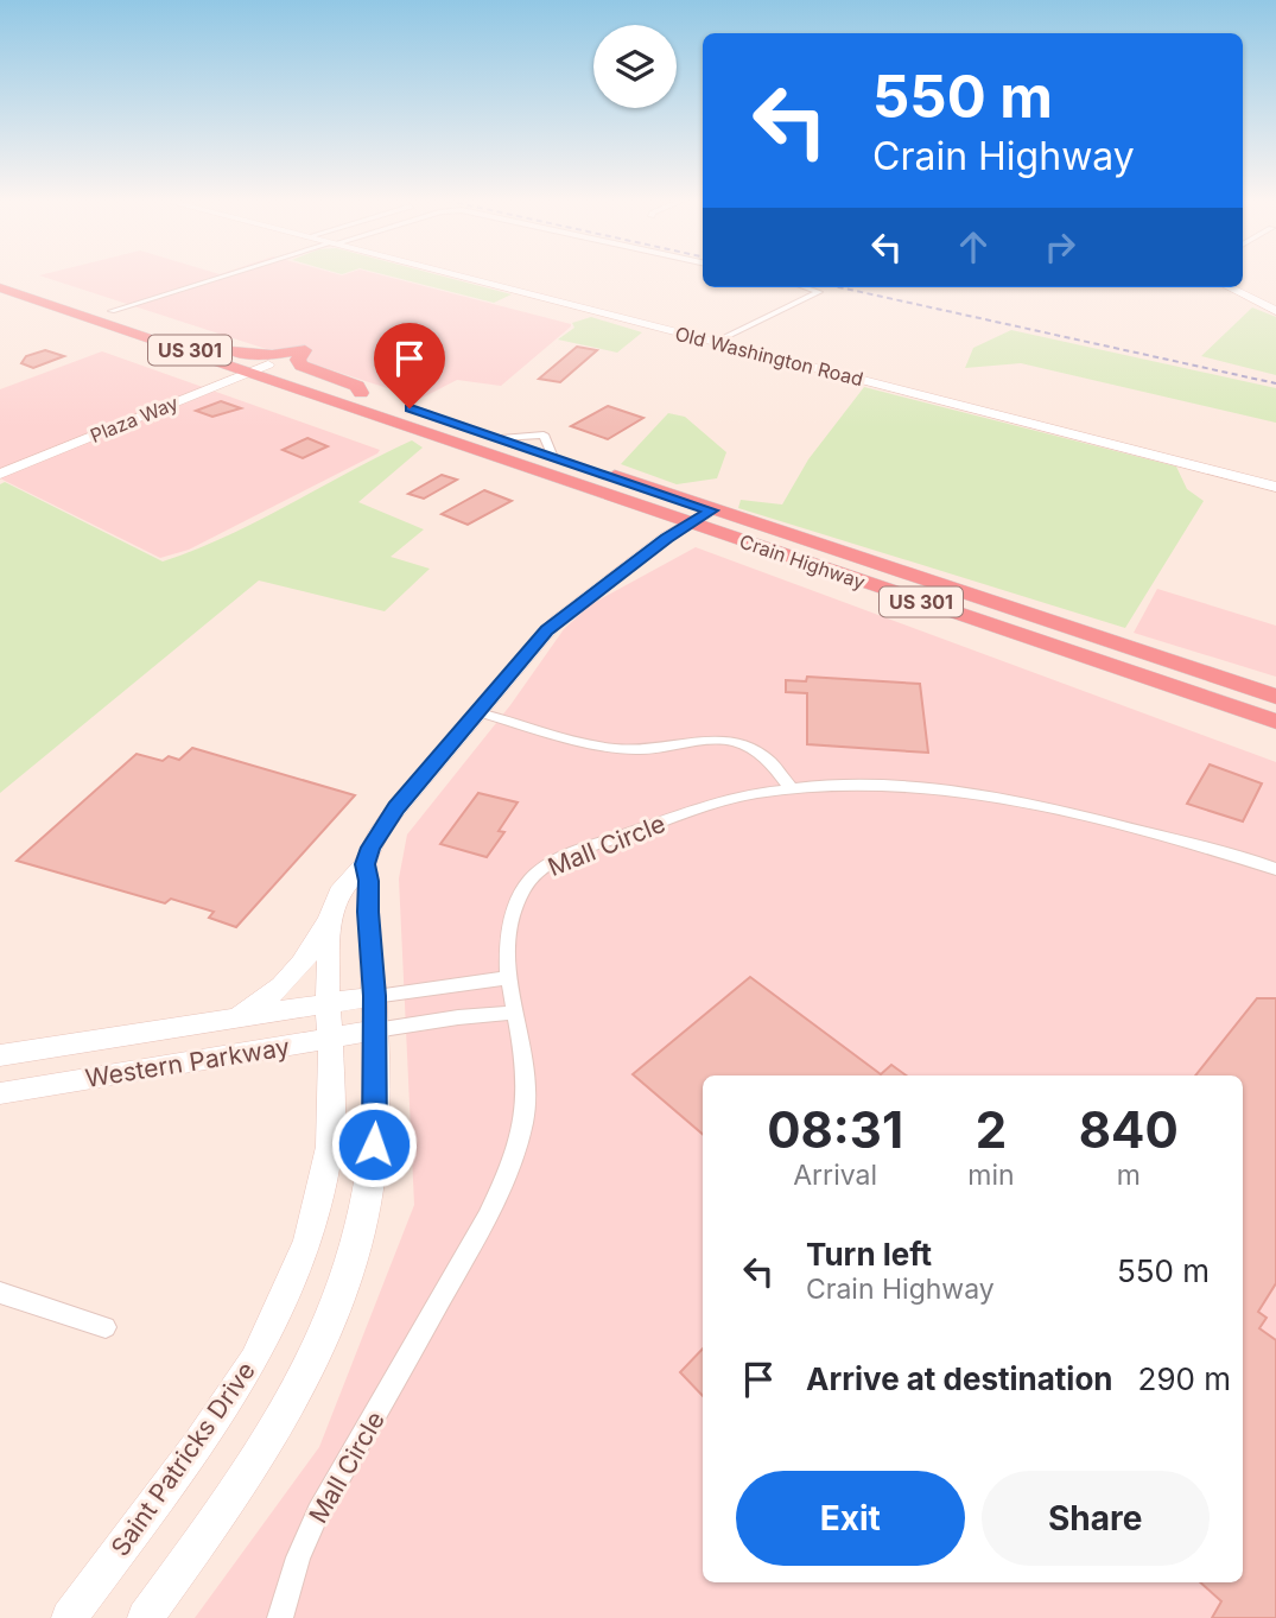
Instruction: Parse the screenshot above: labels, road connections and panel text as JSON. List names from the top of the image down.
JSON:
{
  "streets": {
    "highway": ["US 301", "Crain Highway"],
    "main road": [
      "Old Washington Road",
      "Plaza Way",
      "Western Parkway",
      "Saint Patricks Drive"
    ],
    "street": ["Mall Circle"]
  },
  "crossings": [
    ["US 301", "Plaza Way"],
    ["Plaza Way", "Crain Highway"],
    ["Crain Highway", "Saint Patricks Drive"],
    ["Western Parkway", "Saint Patricks Drive"]
  ],
  "page": {
    "turn": ["550 m", "Crain Highway"],
    "eta": [
      "08:31",
      "Arrival",
      "2",
      "min",
      "840",
      "m"
    ],
    "list": [
      {
        "name": "Turn left",
        "note": "Crain Highway",
        "value": "550 m"
      },
      {
        "name": "Arrive at destination",
        "value": "290 m"
      }
    ],
    "buttons": ["Exit", "Share"]
  }
}
